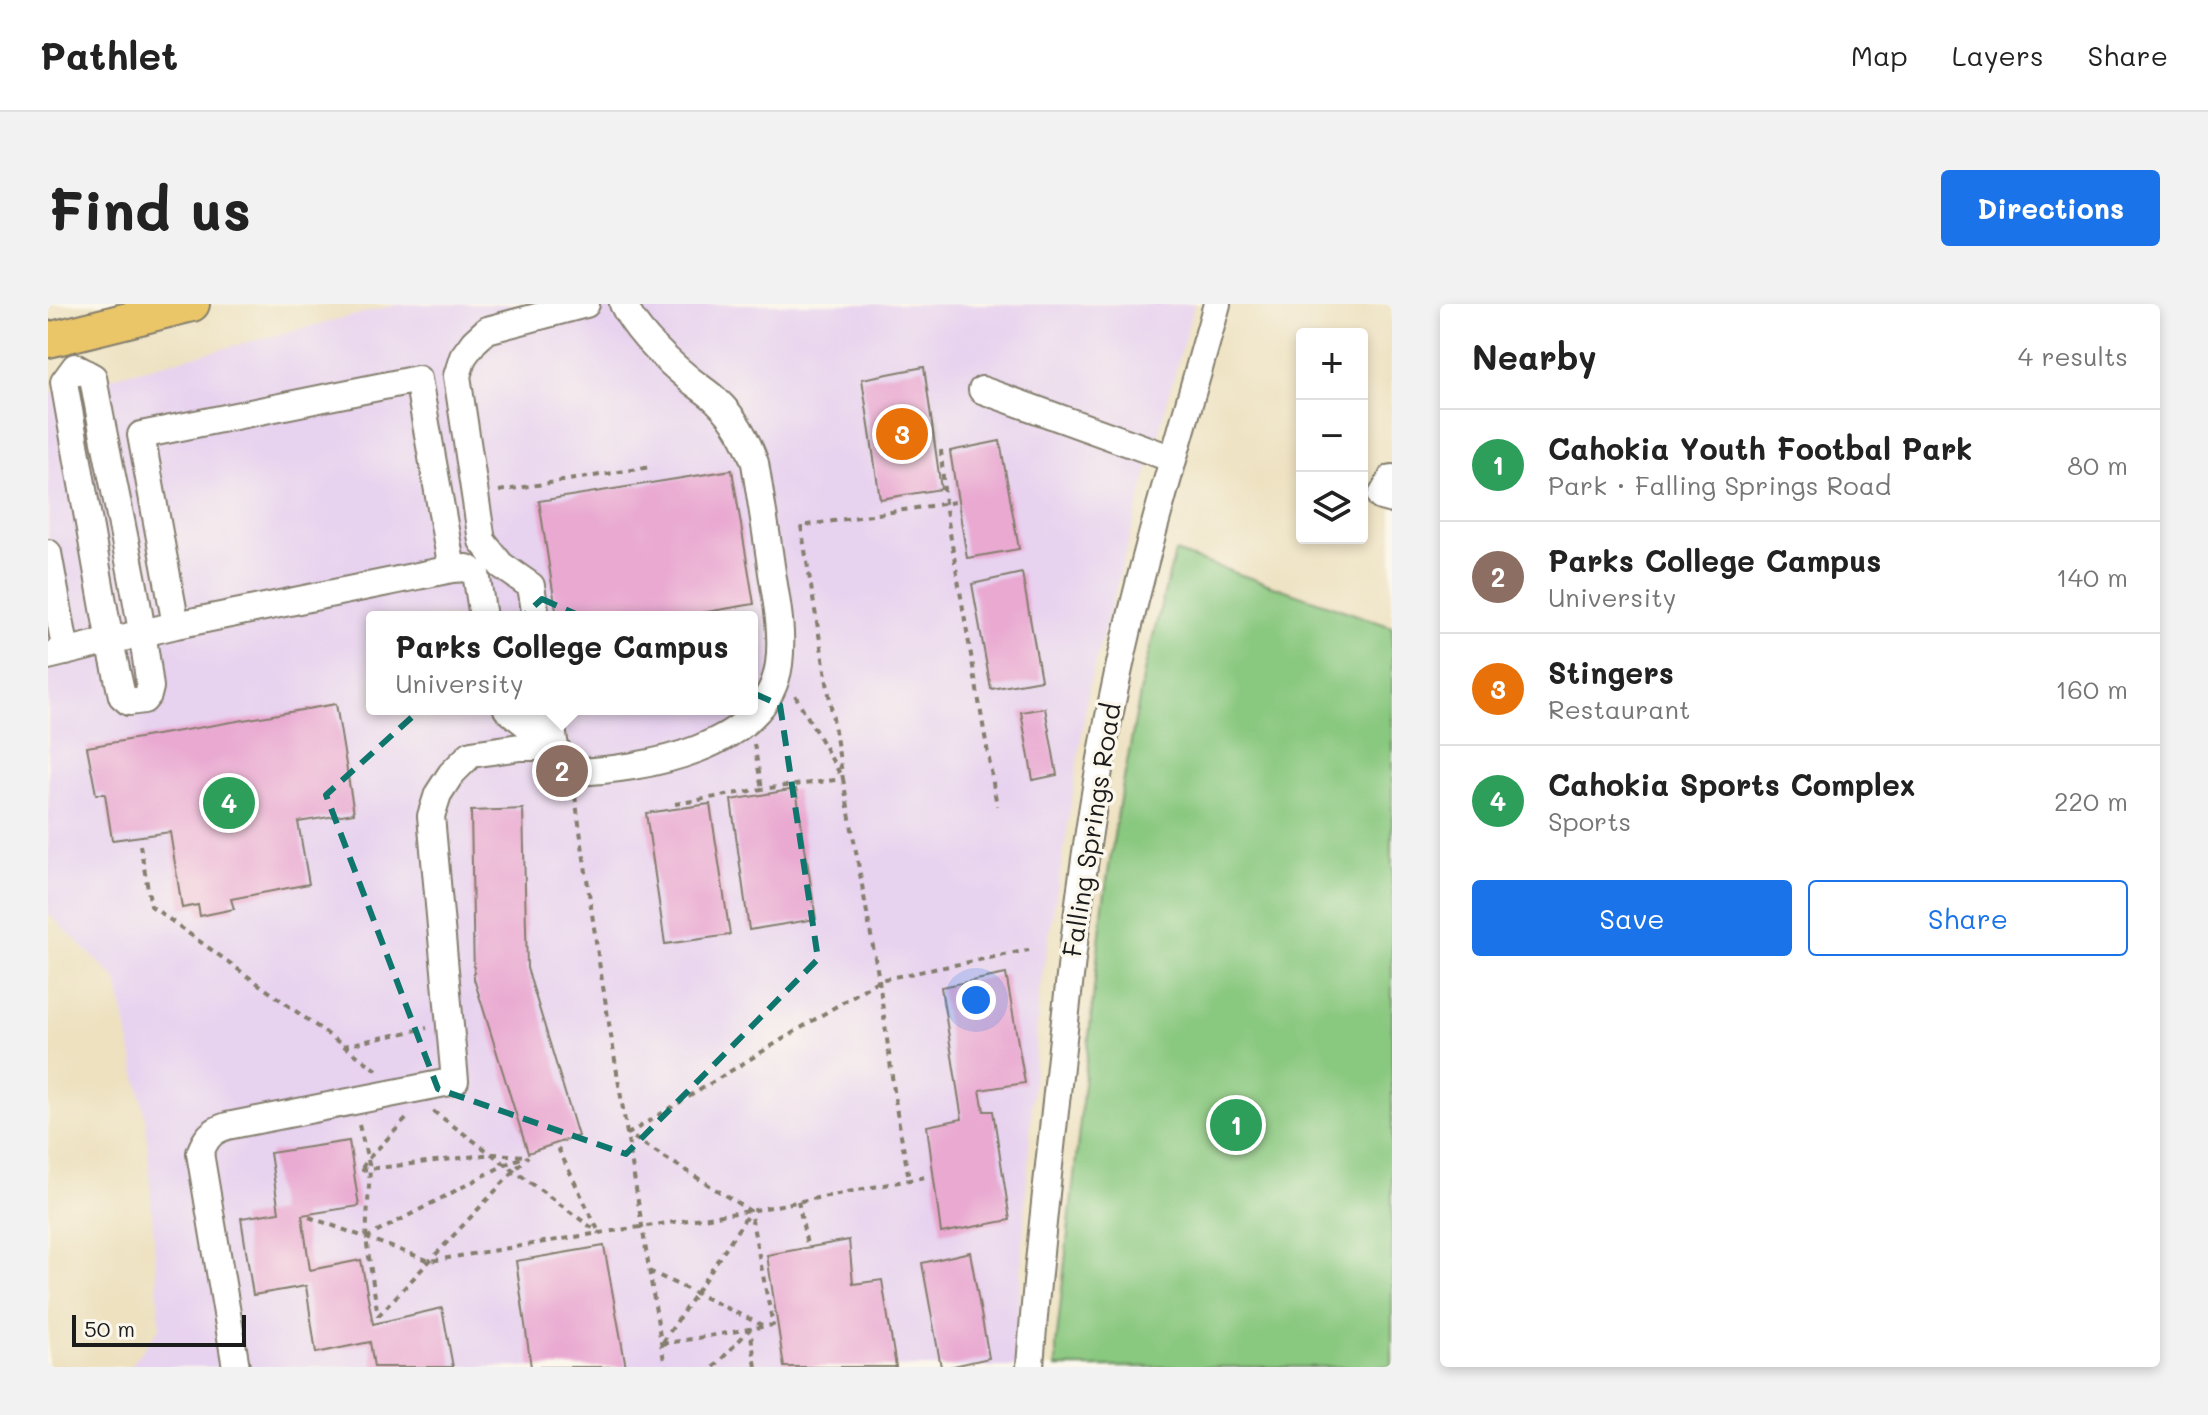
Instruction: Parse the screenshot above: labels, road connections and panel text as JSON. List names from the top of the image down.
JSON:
{
  "streets": {
    "street": ["Falling Springs Road"]
  },
  "scale_bar": "50 m",
  "page": {
    "header": "Pathlet",
    "nav": ["Map", "Layers", "Share"],
    "buttons": [
      "Directions",
      ["Save", "Share"]
    ],
    "title": "Find us",
    "heading": ["Nearby", "4 results"],
    "map_buttons": ["+", "−"],
    "pins": [
      "3",
      "2",
      "4",
      "1"
    ],
    "list": [
      {
        "mark": "1",
        "name": "Cahokia Youth Footbal Park",
        "note": "Park · Falling Springs Road",
        "value": "80 m"
      },
      {
        "mark": "2",
        "name": "Parks College Campus",
        "note": "University",
        "value": "140 m"
      },
      {
        "mark": "3",
        "name": "Stingers",
        "note": "Restaurant",
        "value": "160 m"
      },
      {
        "mark": "4",
        "name": "Cahokia Sports Complex",
        "note": "Sports",
        "value": "220 m"
      }
    ],
    "popup": ["Parks College Campus", "University"],
    "scale": "50 m"
  }
}
